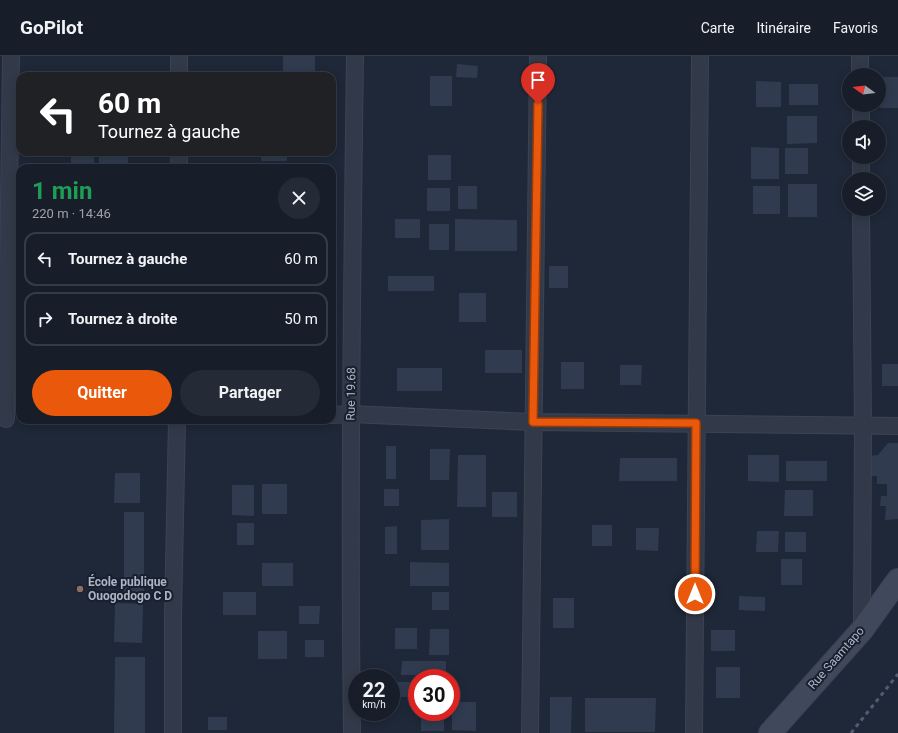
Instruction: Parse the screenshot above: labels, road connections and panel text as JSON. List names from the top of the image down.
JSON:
{
  "streets": {
    "main road": ["Rue Saamtapo"],
    "street": ["Rue 19.68"]
  },
  "places": ["École publique Ouogodogo C D"],
  "north": "left",
  "page": {
    "header": "GoPilot",
    "nav": ["Carte", "Itinéraire", "Favoris"],
    "turn": ["60 m", "Tournez à gauche"],
    "heading": ["1 min", "220 m · 14:46"],
    "list": [
      {
        "name": "Tournez à gauche",
        "value": "60 m"
      },
      {
        "name": "Tournez à droite",
        "value": "50 m"
      }
    ],
    "buttons": ["Quitter", "Partager"],
    "speed": "22 km/h",
    "limit": "30"
  }
}
